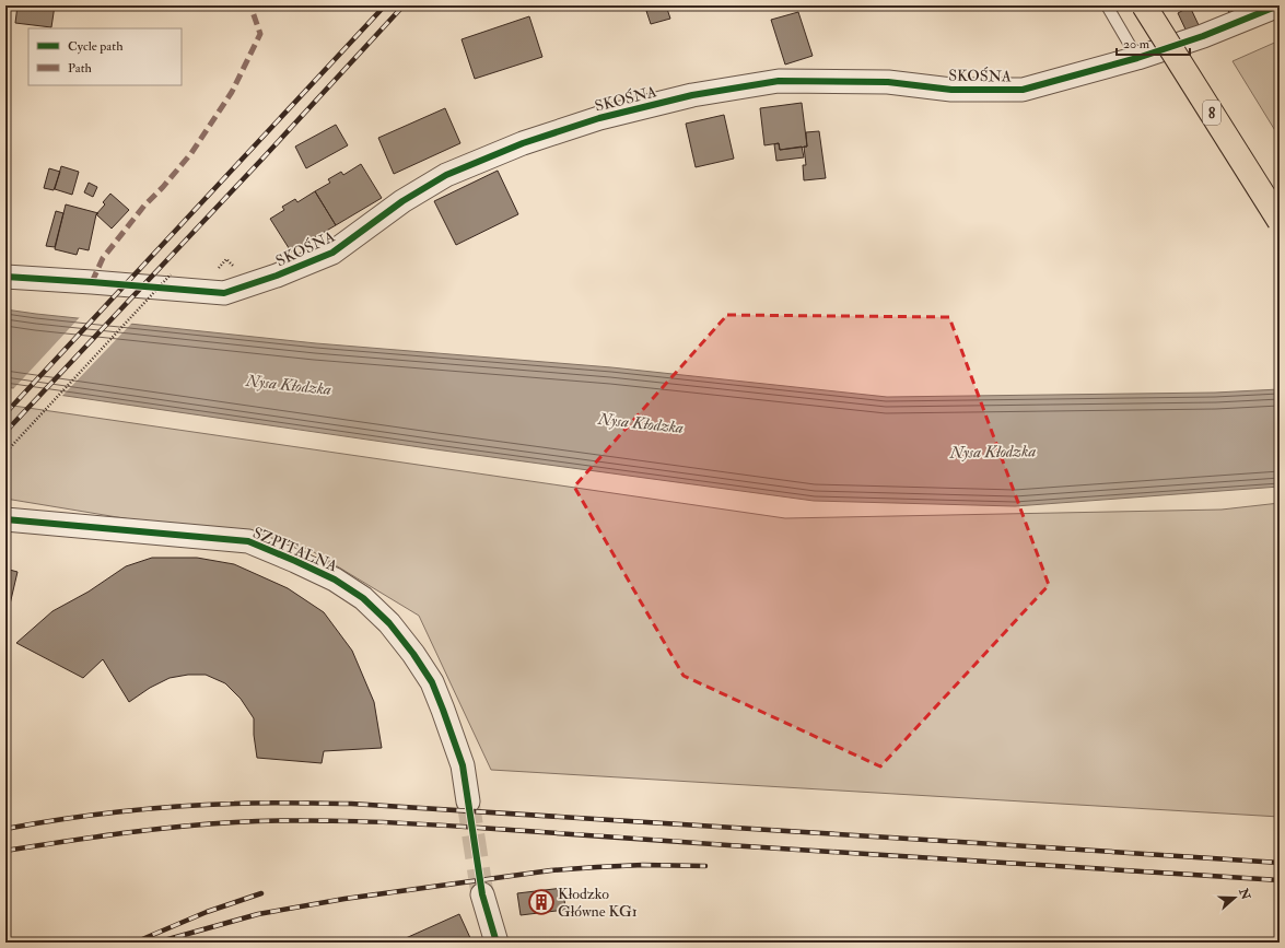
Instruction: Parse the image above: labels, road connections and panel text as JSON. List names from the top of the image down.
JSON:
{
  "streets": {
    "highway": ["8"],
    "street": ["SKOŚNA", "SZPITALNA"]
  },
  "water": ["Nysa Kłodzka"],
  "places": {
    "building": ["Kłodzko Główne KG1"]
  },
  "legend": ["Cycle path", "Path"],
  "scale_bar": "20 m",
  "north": "right"
}
